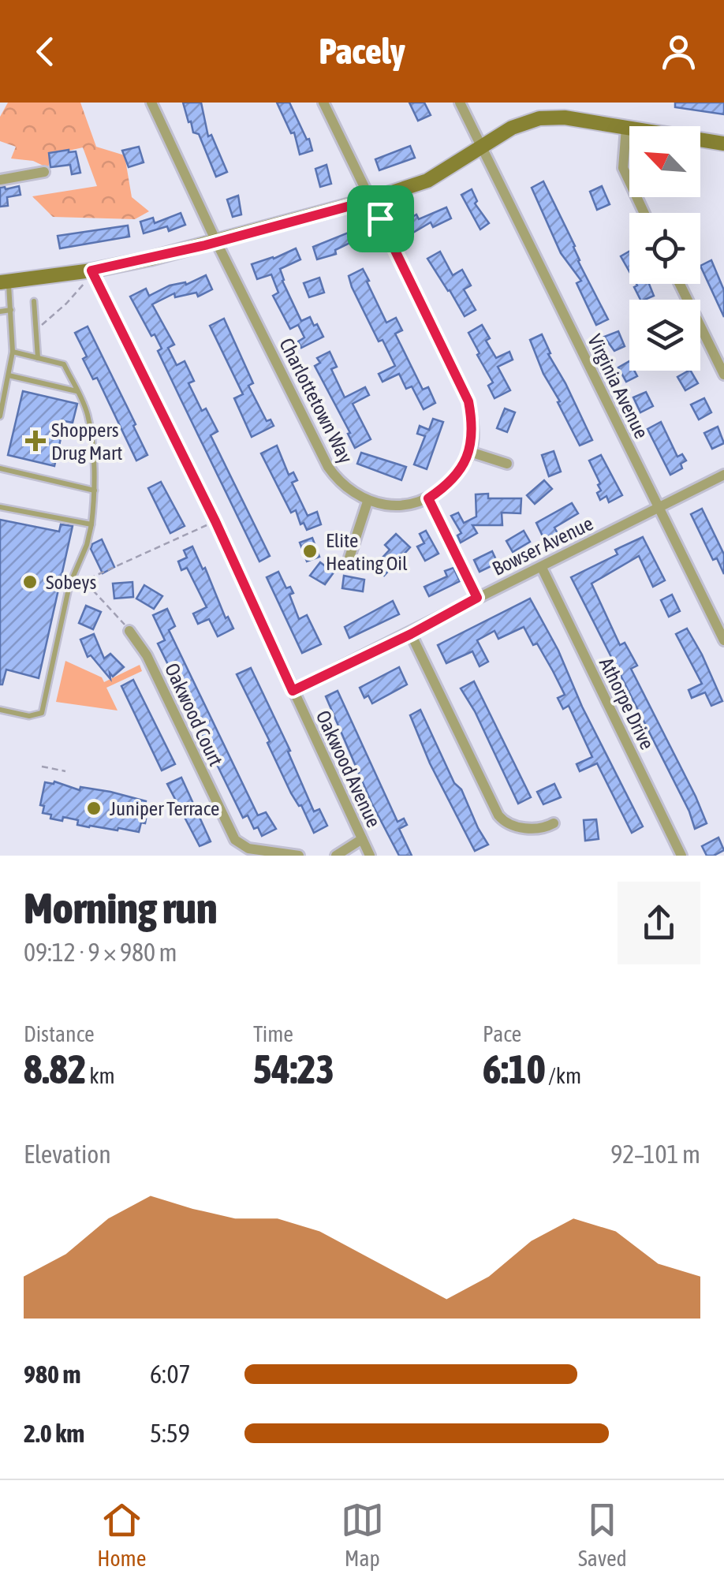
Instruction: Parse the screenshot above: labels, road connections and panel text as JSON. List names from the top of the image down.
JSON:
{
  "streets": {
    "street": [
      "Virginia Avenue",
      "Charlottetown Way",
      "Bowser Avenue",
      "Athorpe Drive",
      "Oakwood Court",
      "Oakwood Avenue"
    ]
  },
  "crossings": [
    ["Virginia Avenue", "Bowser Avenue"],
    ["Bowser Avenue", "Athorpe Drive"],
    ["Bowser Avenue", "Oakwood Avenue"]
  ],
  "places": {
    "health": ["Shoppers Drug Mart"],
    "other": ["Elite Heating Oil", "Sobeys", "Juniper Terrace"]
  },
  "north": "top left",
  "page": {
    "header": "Pacely",
    "heading": ["Morning run", "09:12 · 9 × 980 m"],
    "stats": [
      ["Distance", "8.82 km"],
      ["Time", "54:23"],
      ["Pace", "6:10 /km"]
    ],
    "chart": ["Elevation", "92–101 m"],
    "list": [
      {
        "name": "980 m",
        "note": "6:07"
      },
      {
        "name": "2.0 km",
        "note": "5:59"
      }
    ],
    "tabs": ["Home", "Map", "Saved"]
  }
}
